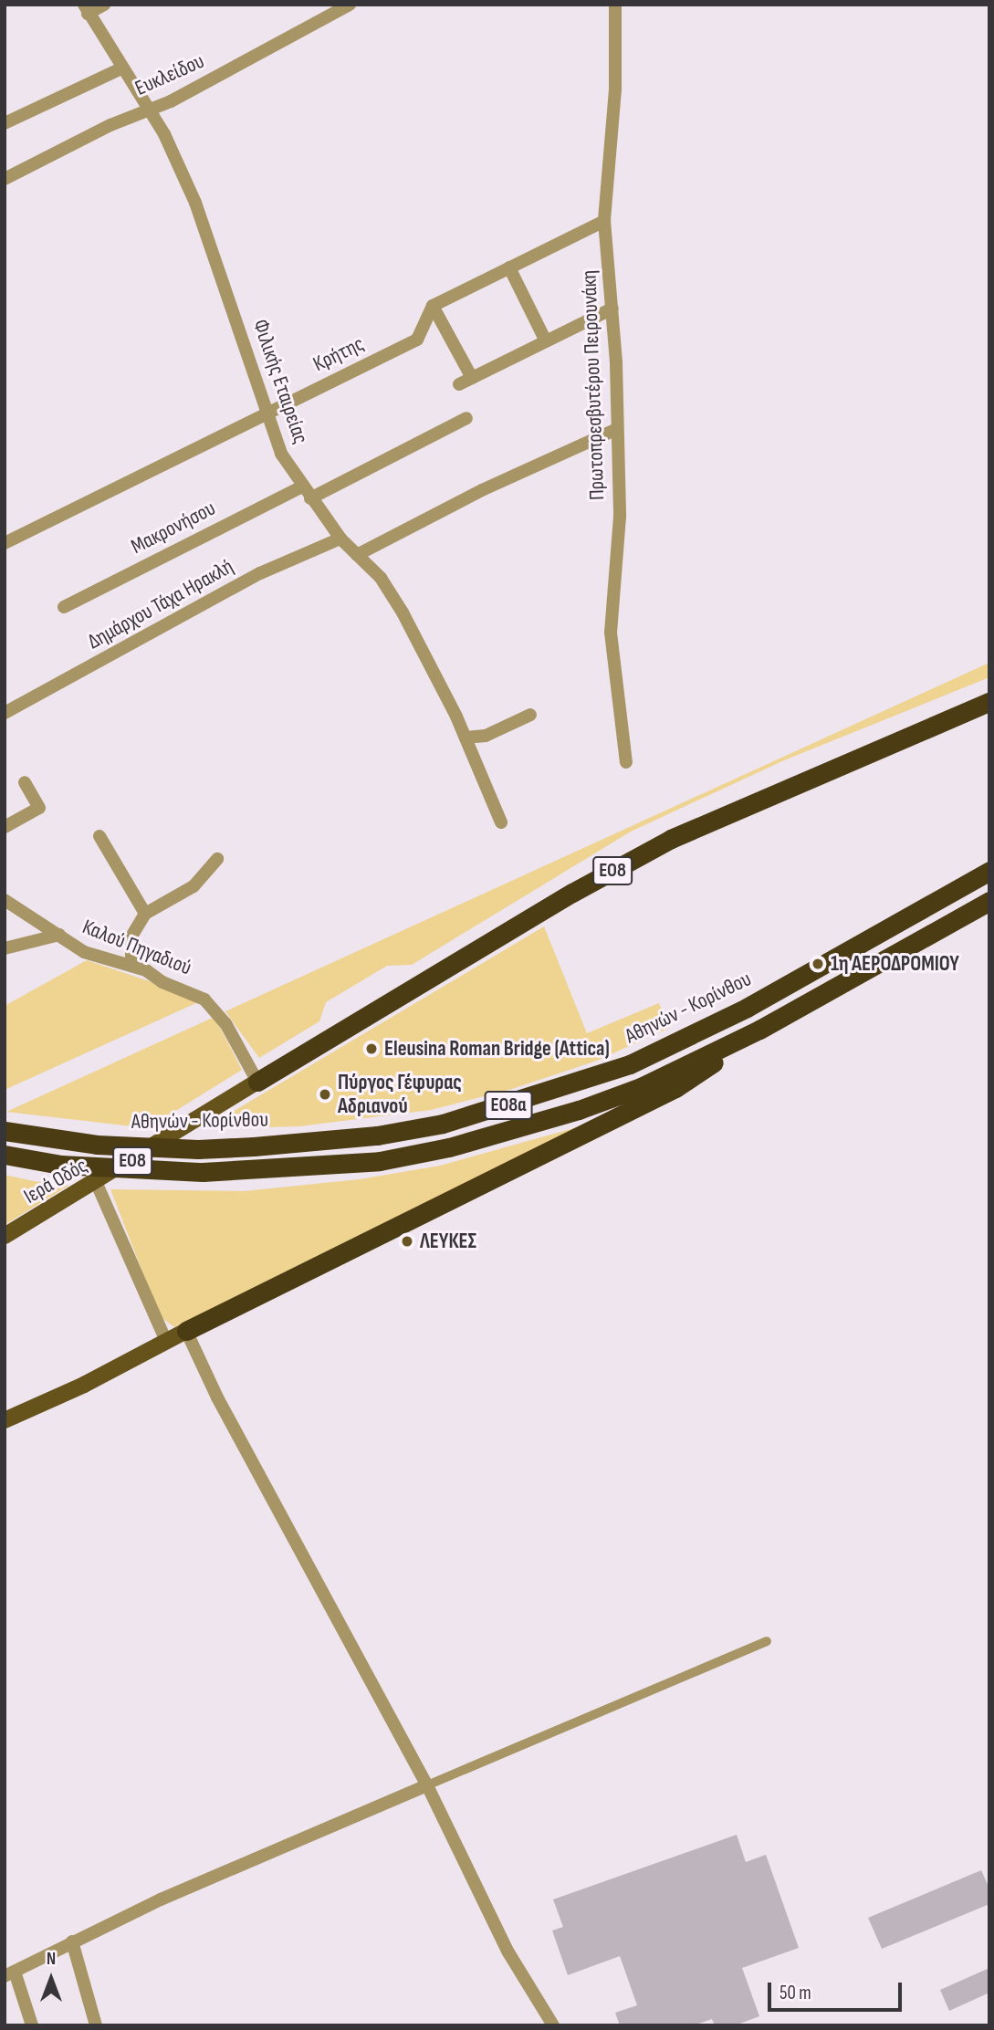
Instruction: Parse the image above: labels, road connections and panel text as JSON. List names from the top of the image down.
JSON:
{
  "streets": {
    "highway": ["ΕΟ8", "Αθηνών - Κορίνθου", "ΕΟ8α"],
    "main road": ["Ιερά Οδός"],
    "street": [
      "Ευκλείδου",
      "Κρήτης",
      "Φιλικής Εταιρείας",
      "Πρωτοπρεσβυτέρου Πειρουνάκη",
      "Μακρονήσου",
      "Δημάρχου Τάχα Ηρακλή",
      "Καλού Πηγαδιού"
    ]
  },
  "crossings": [
    ["Ευκλείδου", "Φιλικής Εταιρείας"],
    ["Κρήτης", "Φιλικής Εταιρείας"],
    ["Φιλικής Εταιρείας", "Μακρονήσου"],
    ["Φιλικής Εταιρείας", "Δημάρχου Τάχα Ηρακλή"],
    ["ΕΟ8", "Καλού Πηγαδιού"],
    ["ΕΟ8", "Ιερά Οδός"],
    ["Καλού Πηγαδιού", "Ιερά Οδός"]
  ],
  "places": [
    "1η ΑΕΡΟΔΡΟΜΙΟΥ",
    "Eleusina Roman Bridge (Attica)",
    "Πύργος Γέφυρας Αδριανού",
    "ΛΕΥΚΕΣ"
  ],
  "scale_bar": "50 m",
  "north": "top"
}
